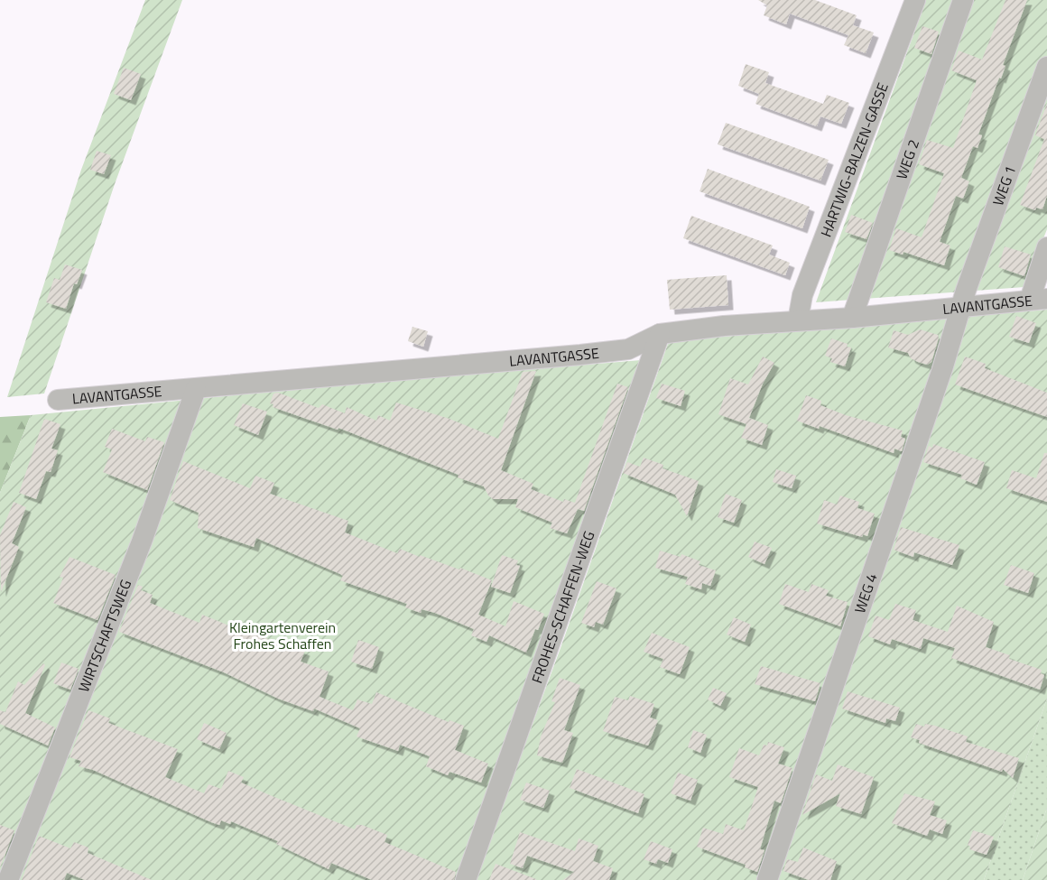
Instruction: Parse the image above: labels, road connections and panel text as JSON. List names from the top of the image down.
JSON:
{
  "streets": {
    "street": [
      "WEG 2",
      "HARTWIG-BALZEN-GASSE",
      "WEG 1",
      "LAVANTGASSE",
      "WEG 4",
      "FROHES-SCHAFFEN-WEG",
      "WIRTSCHAFTSWEG"
    ]
  },
  "crossings": [
    ["WEG 2", "LAVANTGASSE"],
    ["HARTWIG-BALZEN-GASSE", "LAVANTGASSE"],
    ["WEG 1", "LAVANTGASSE"],
    ["WEG 1", "WEG 4"],
    ["LAVANTGASSE", "WEG 4"],
    ["LAVANTGASSE", "FROHES-SCHAFFEN-WEG"],
    ["LAVANTGASSE", "WIRTSCHAFTSWEG"]
  ],
  "parks": ["Kleingartenverein Frohes Schaffen"]
}
